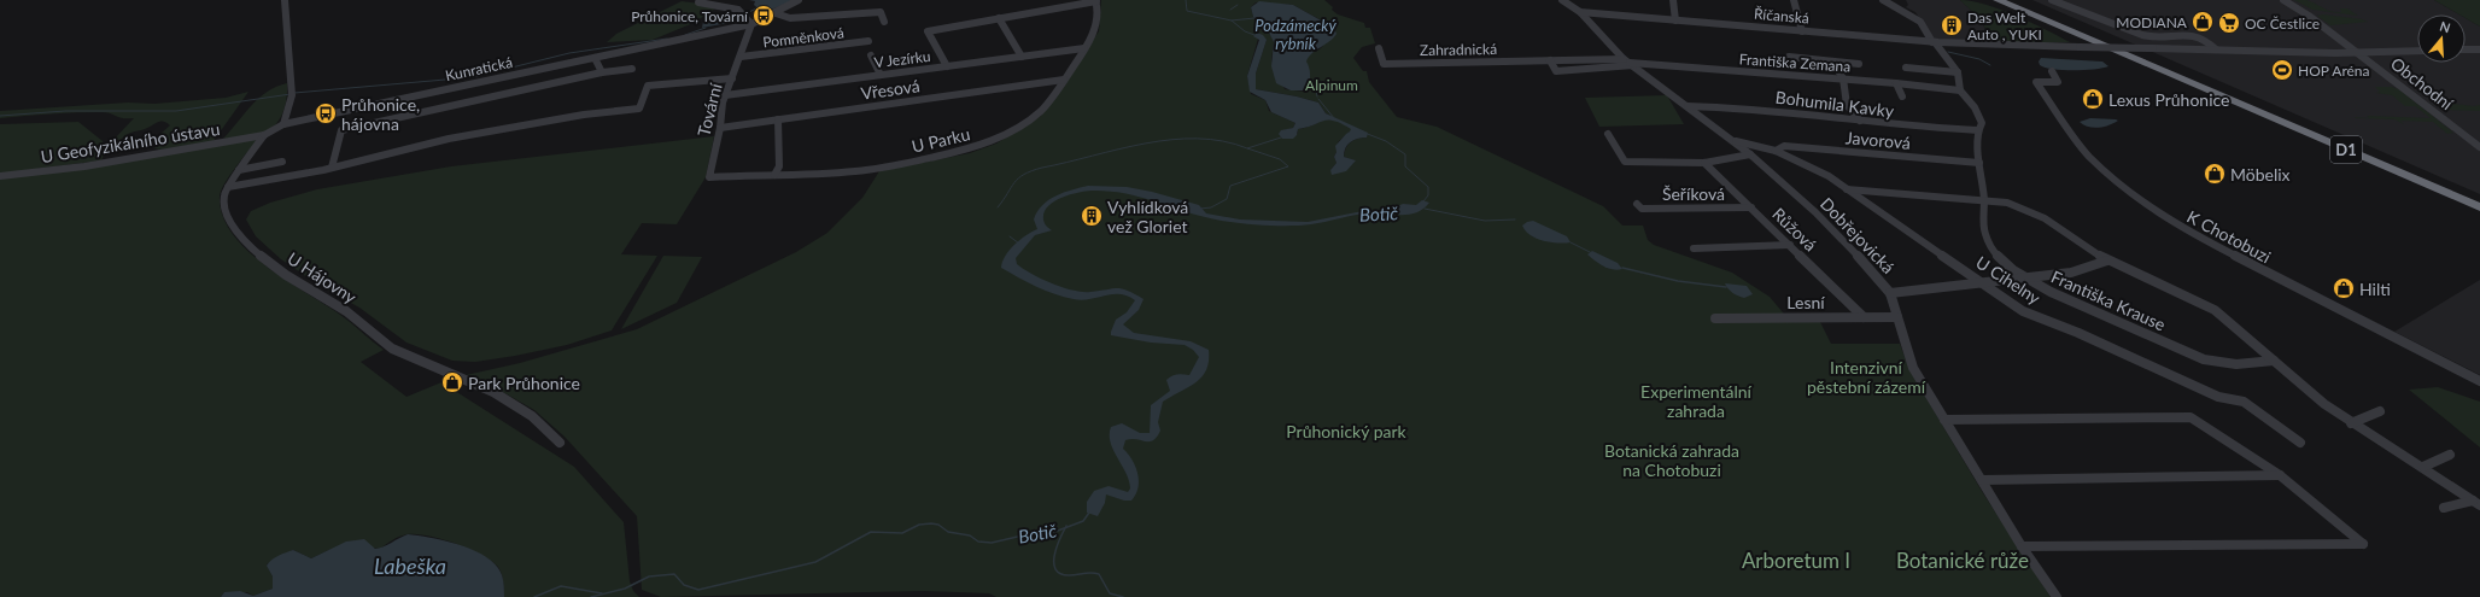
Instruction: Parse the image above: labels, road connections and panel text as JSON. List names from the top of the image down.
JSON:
{
  "streets": {
    "highway": ["D1"],
    "street": [
      "Říčanská",
      "Pomněnková",
      "Zahradnická",
      "V Jezírku",
      "Františka Zemana",
      "Kunratická",
      "Obchodní",
      "Vřesová",
      "Bohumila Kavky",
      "Tovární",
      "U Parku",
      "Javorová",
      "U Geofyzikálního ústavu",
      "Šeříková",
      "Růžová",
      "Dobřejovická",
      "K Chotobuzi",
      "U Hájovny",
      "U Cihelny",
      "Františka Krause",
      "Lesní"
    ]
  },
  "crossings": [
    ["Říčanská", "Dobřejovická"],
    ["Pomněnková", "Tovární"],
    ["Zahradnická", "Františka Zemana"],
    ["Zahradnická", "Dobřejovická"],
    ["V Jezírku", "Tovární"],
    ["V Jezírku", "U Parku"],
    ["Františka Zemana", "Dobřejovická"],
    ["Františka Zemana", "Františka Krause"],
    ["Kunratická", "Tovární"],
    ["Vřesová", "Tovární"],
    ["Vřesová", "U Parku"],
    ["Bohumila Kavky", "Dobřejovická"],
    ["Bohumila Kavky", "Františka Krause"],
    ["Tovární", "U Parku"],
    ["Javorová", "U Cihelny"],
    ["Javorová", "Františka Krause"],
    ["Šeříková", "Růžová"],
    ["Růžová", "Lesní"],
    ["Dobřejovická", "U Cihelny"],
    ["Dobřejovická", "Lesní"]
  ],
  "water": ["Podzámecký rybník", "Botič", "Labeška"],
  "parks": [
    "Alpinum",
    "Intenzivní pěstební zázemí",
    "Experimentální zahrada",
    "Průhonický park",
    "Botanická zahrada na Chotobuzi",
    "Arboretum I",
    "Botanické růže"
  ],
  "places": {
    "bus stop": ["Průhonice, Tovární", "Průhonice, hájovna"],
    "shop": [
      "MODIANA",
      "Lexus Průhonice",
      "Möbelix",
      "Hilti",
      "Park Průhonice"
    ],
    "supermarket": ["OC Čestlice"],
    "building": ["Das Welt Auto , YUKI", "Vyhlídková vež Gloriet"],
    "sports": ["HOP Aréna"]
  },
  "north": "top"
}
